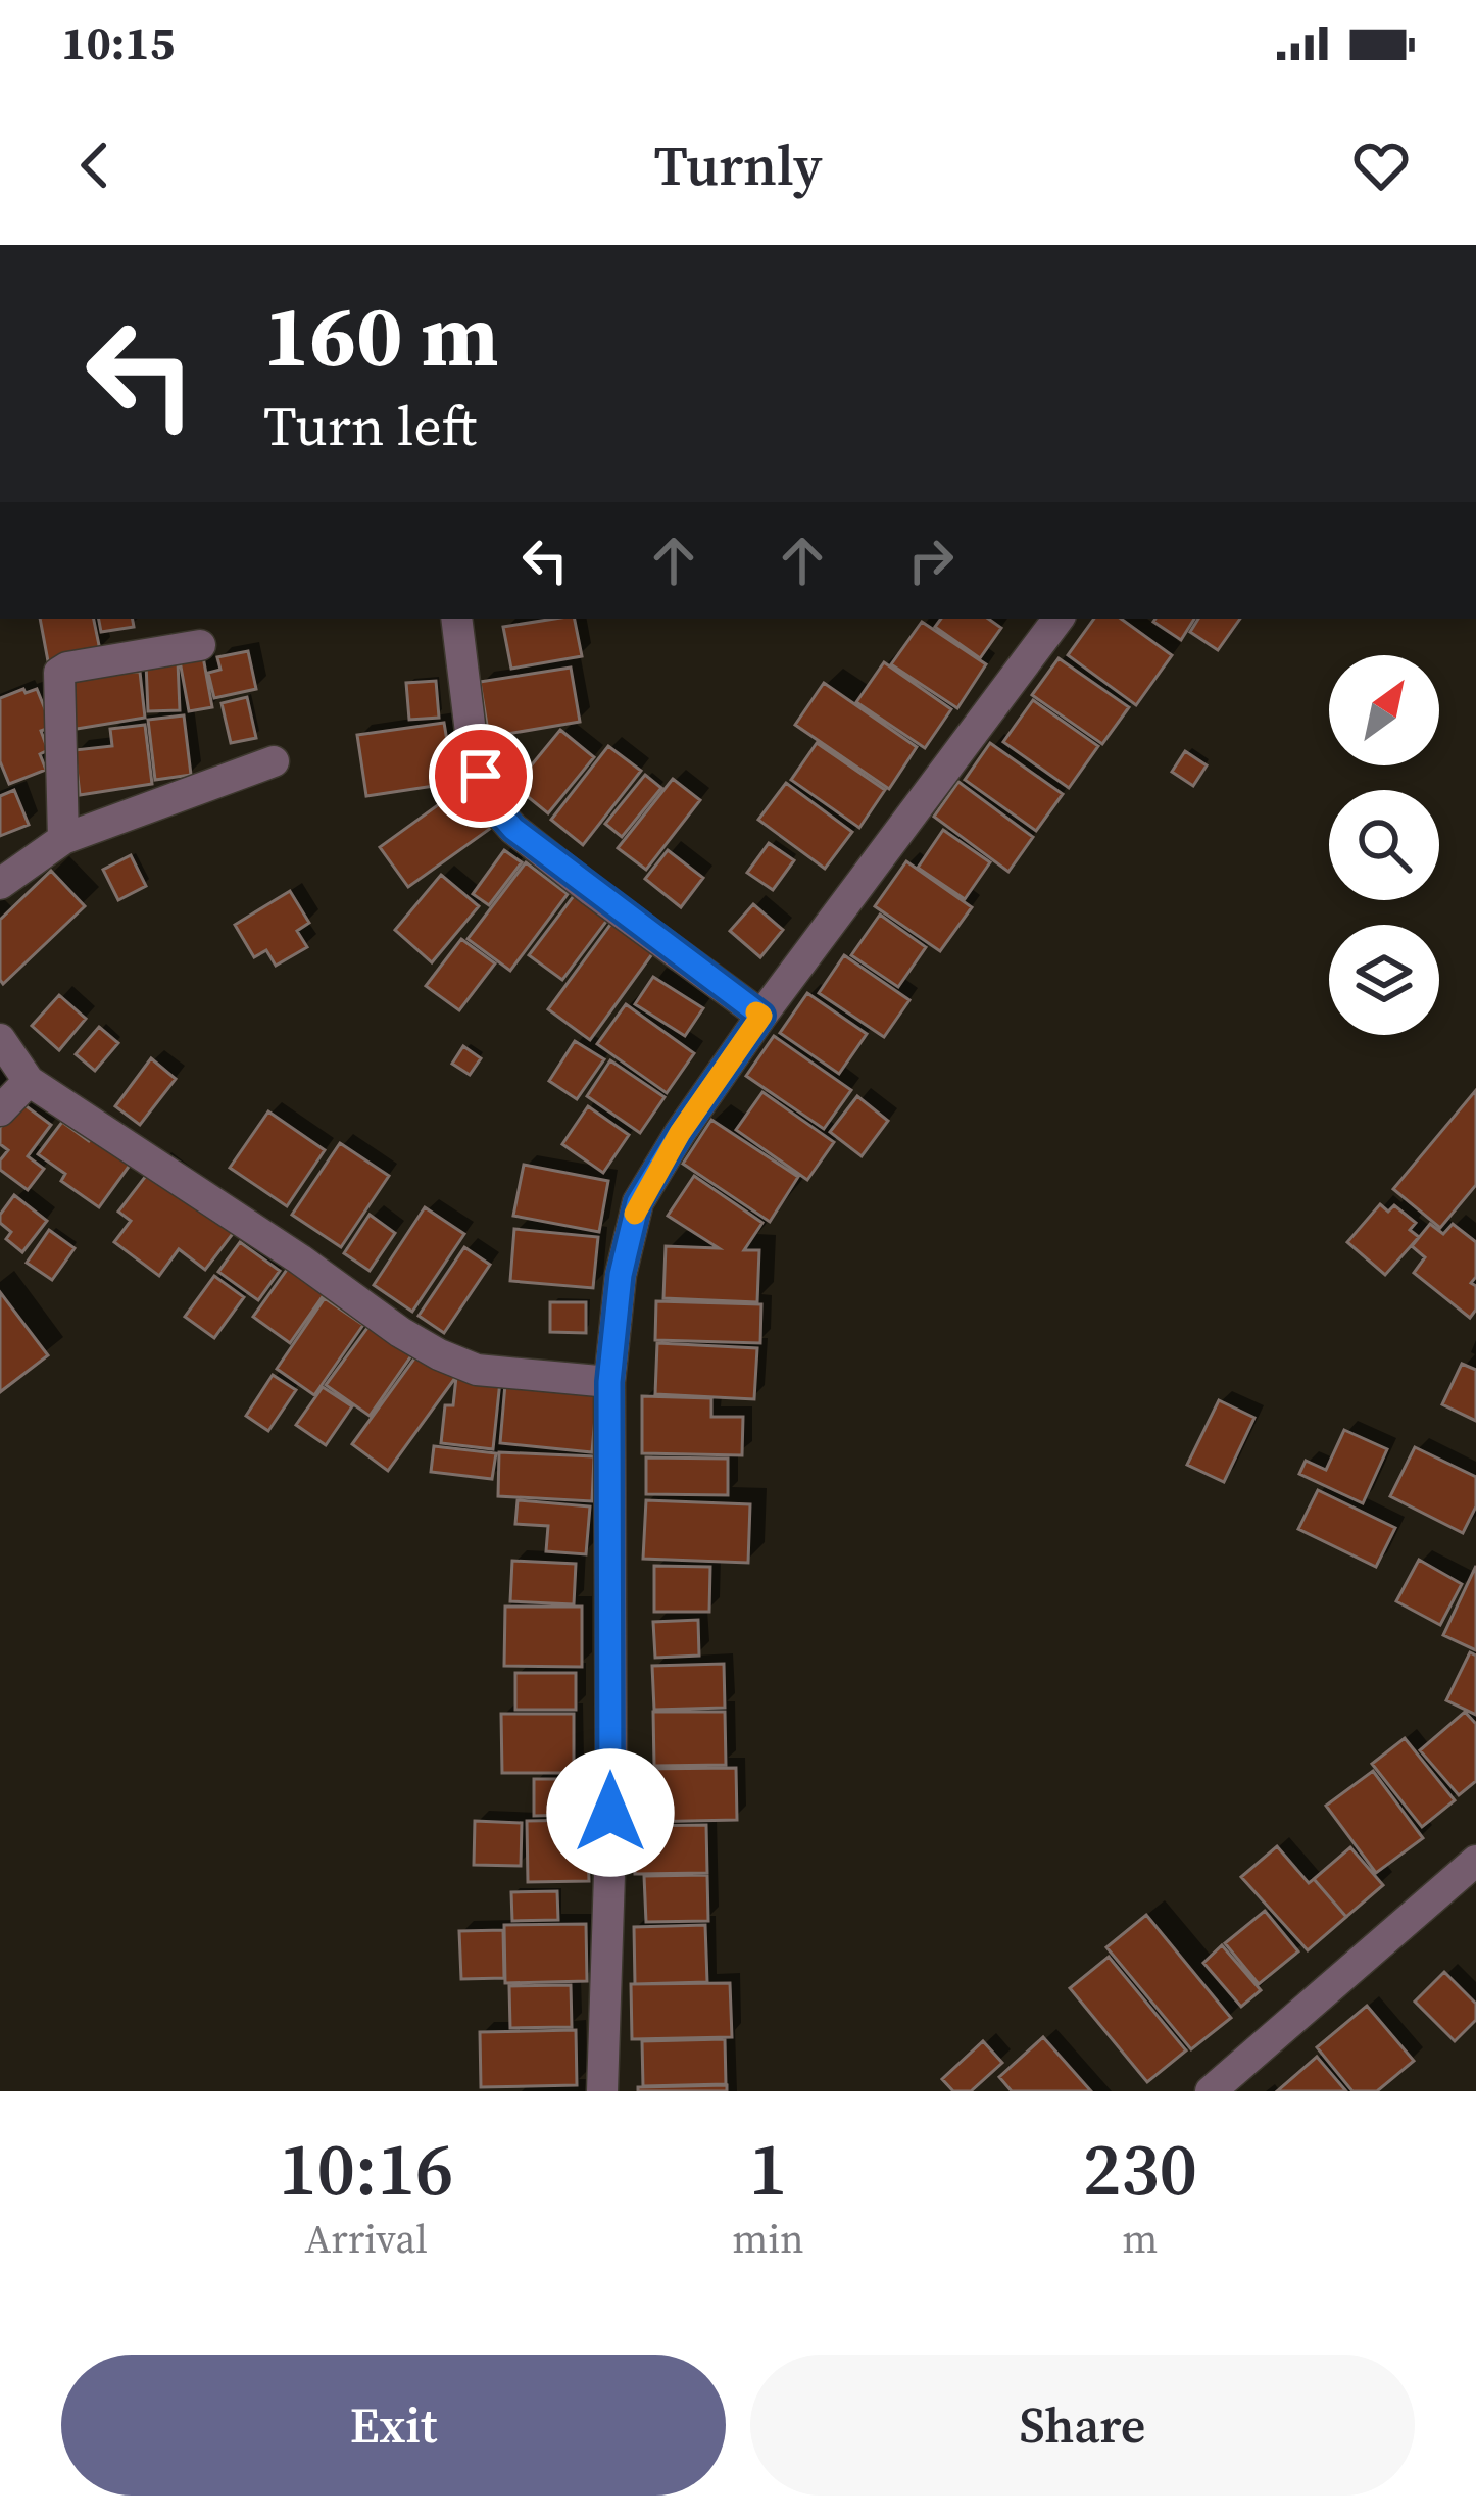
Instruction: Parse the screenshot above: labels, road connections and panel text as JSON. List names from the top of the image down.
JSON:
{
  "north": "top right",
  "page": {
    "status": "10:15",
    "header": "Turnly",
    "turn": ["160 m", "Turn left"],
    "eta": [
      "10:16",
      "Arrival",
      "1",
      "min",
      "230",
      "m"
    ],
    "buttons": ["Exit", "Share"]
  }
}
